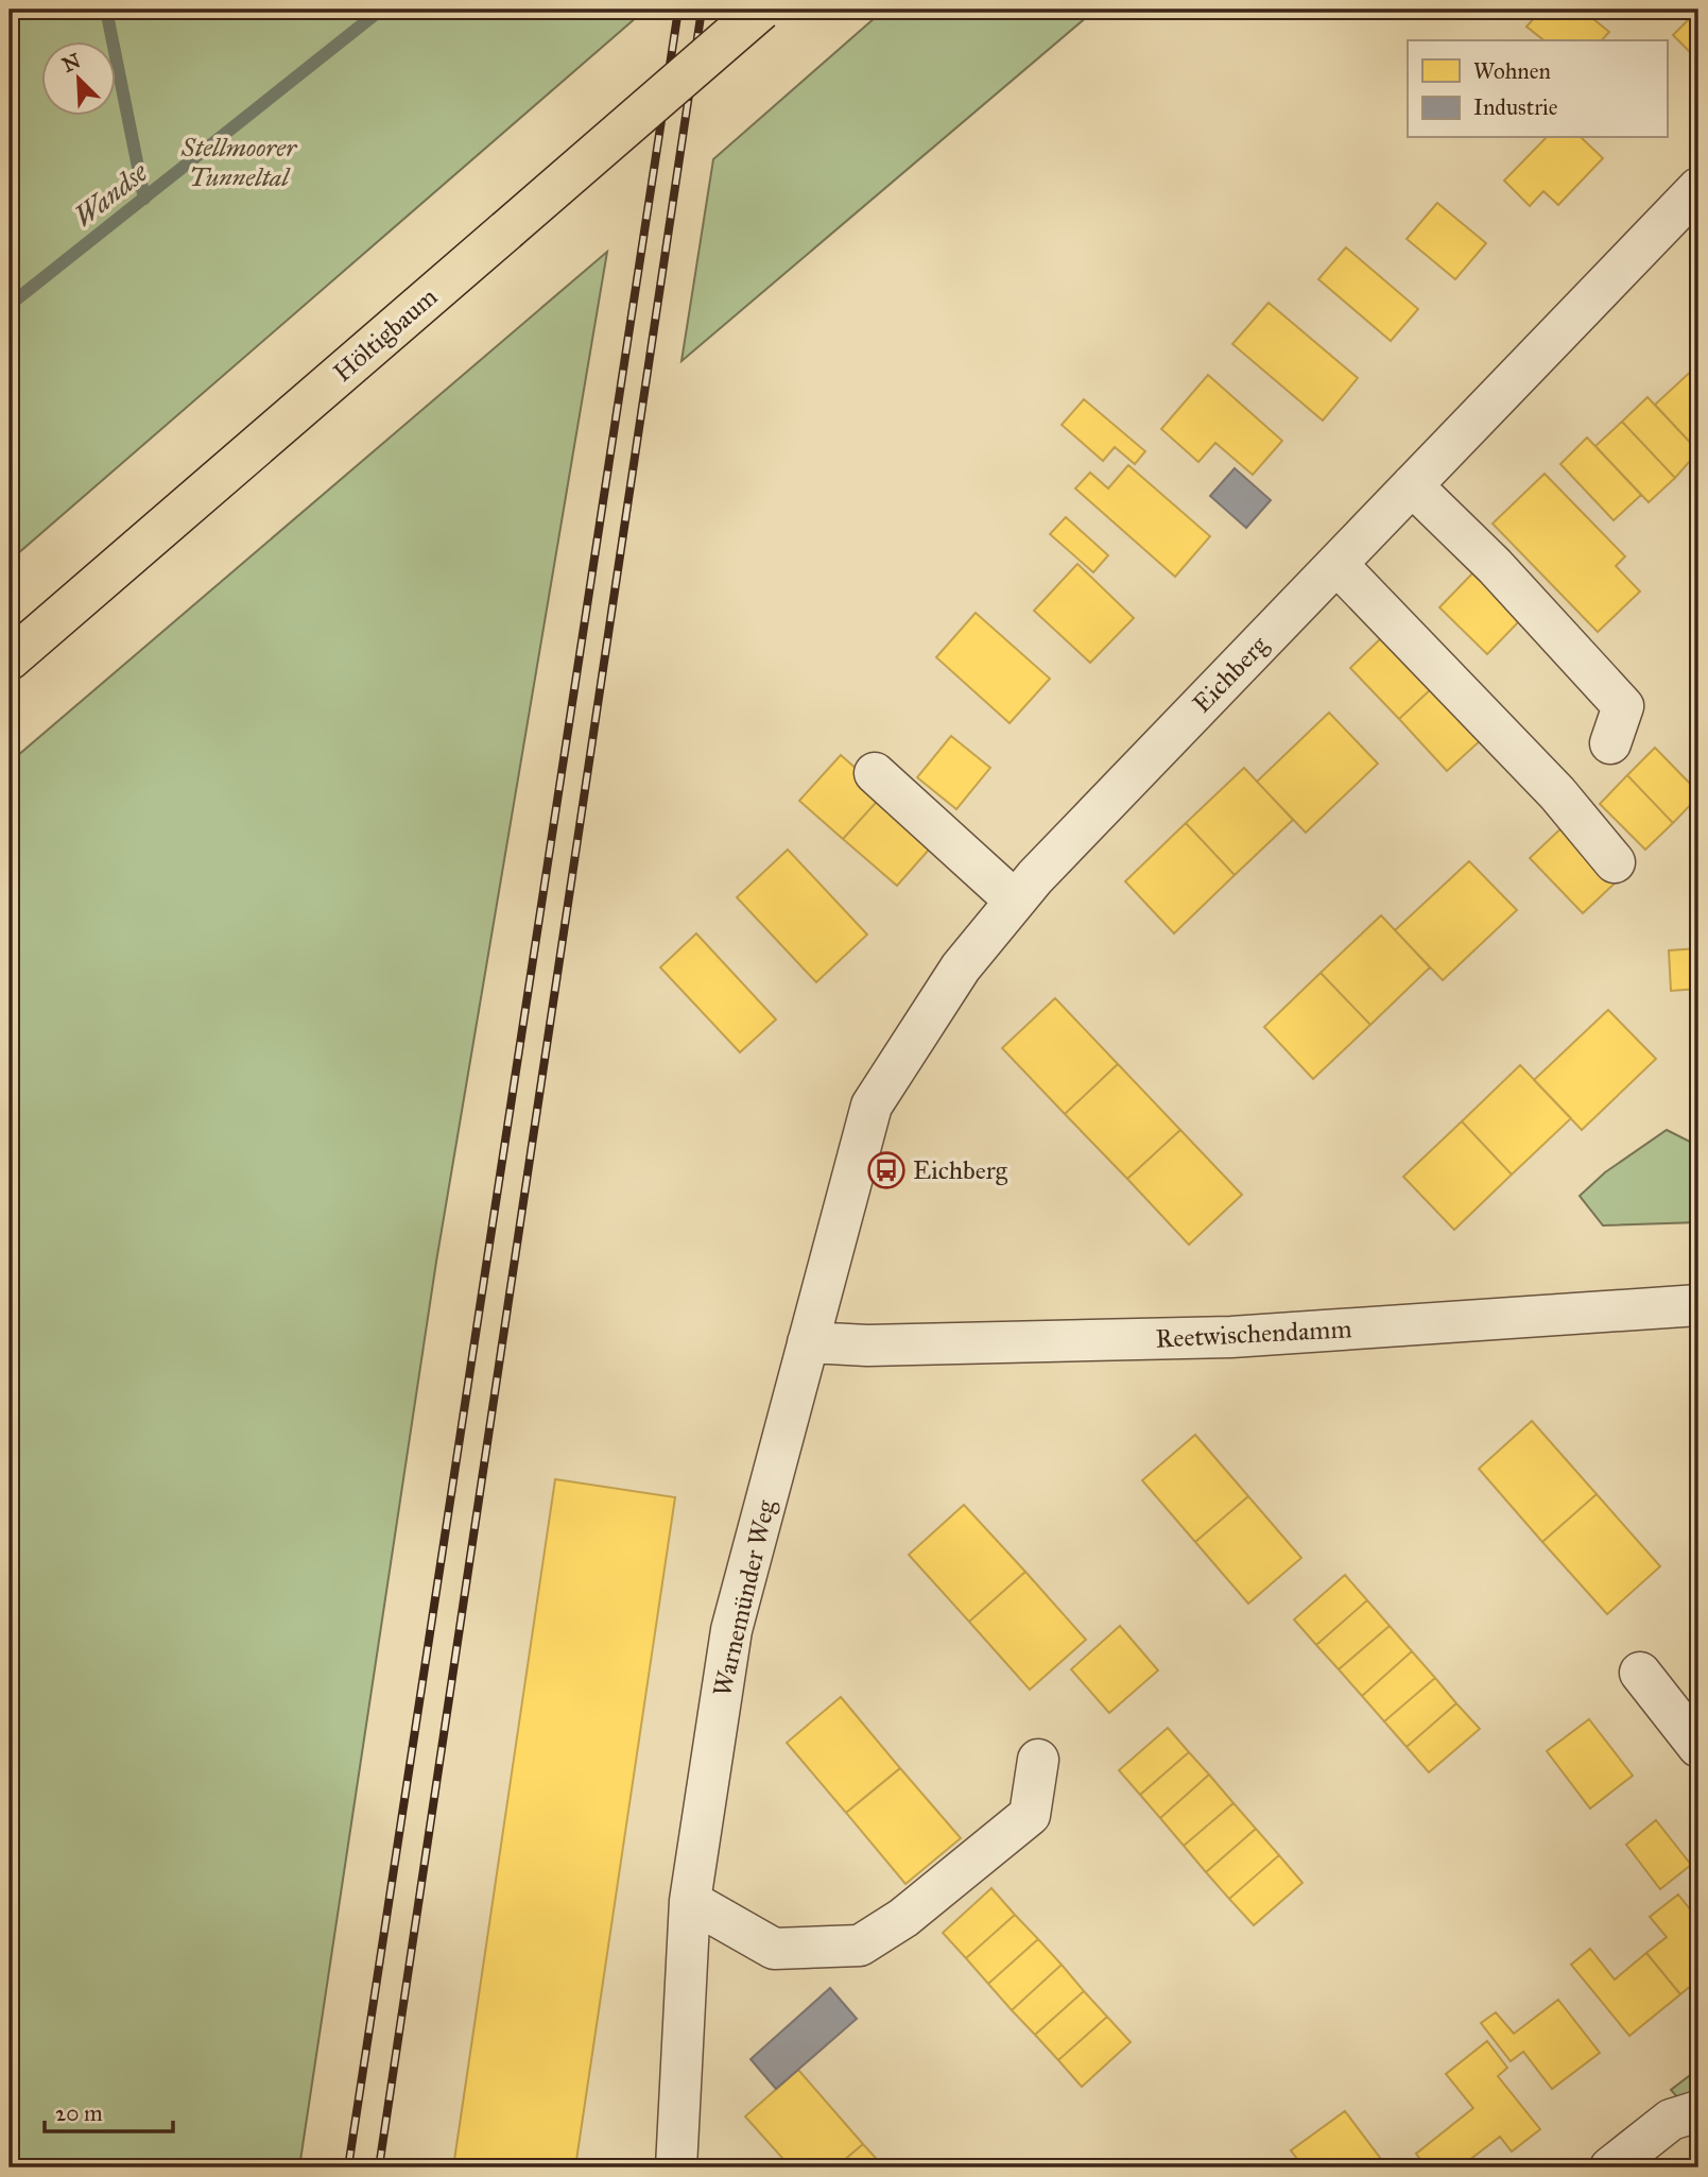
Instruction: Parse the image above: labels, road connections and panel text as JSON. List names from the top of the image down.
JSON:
{
  "streets": {
    "main road": ["Höltigbaum"],
    "street": ["Eichberg", "Reetwischendamm", "Warnemünder Weg"]
  },
  "crossings": [
    ["Eichberg", "Reetwischendamm"],
    ["Eichberg", "Warnemünder Weg"],
    ["Reetwischendamm", "Warnemünder Weg"]
  ],
  "water": ["Wandse"],
  "parks": ["Stellmoorer Tunneltal"],
  "places": {
    "bus stop": ["Eichberg"]
  },
  "legend": ["Wohnen", "Industrie"],
  "scale_bar": "20 m",
  "north": "top left"
}
